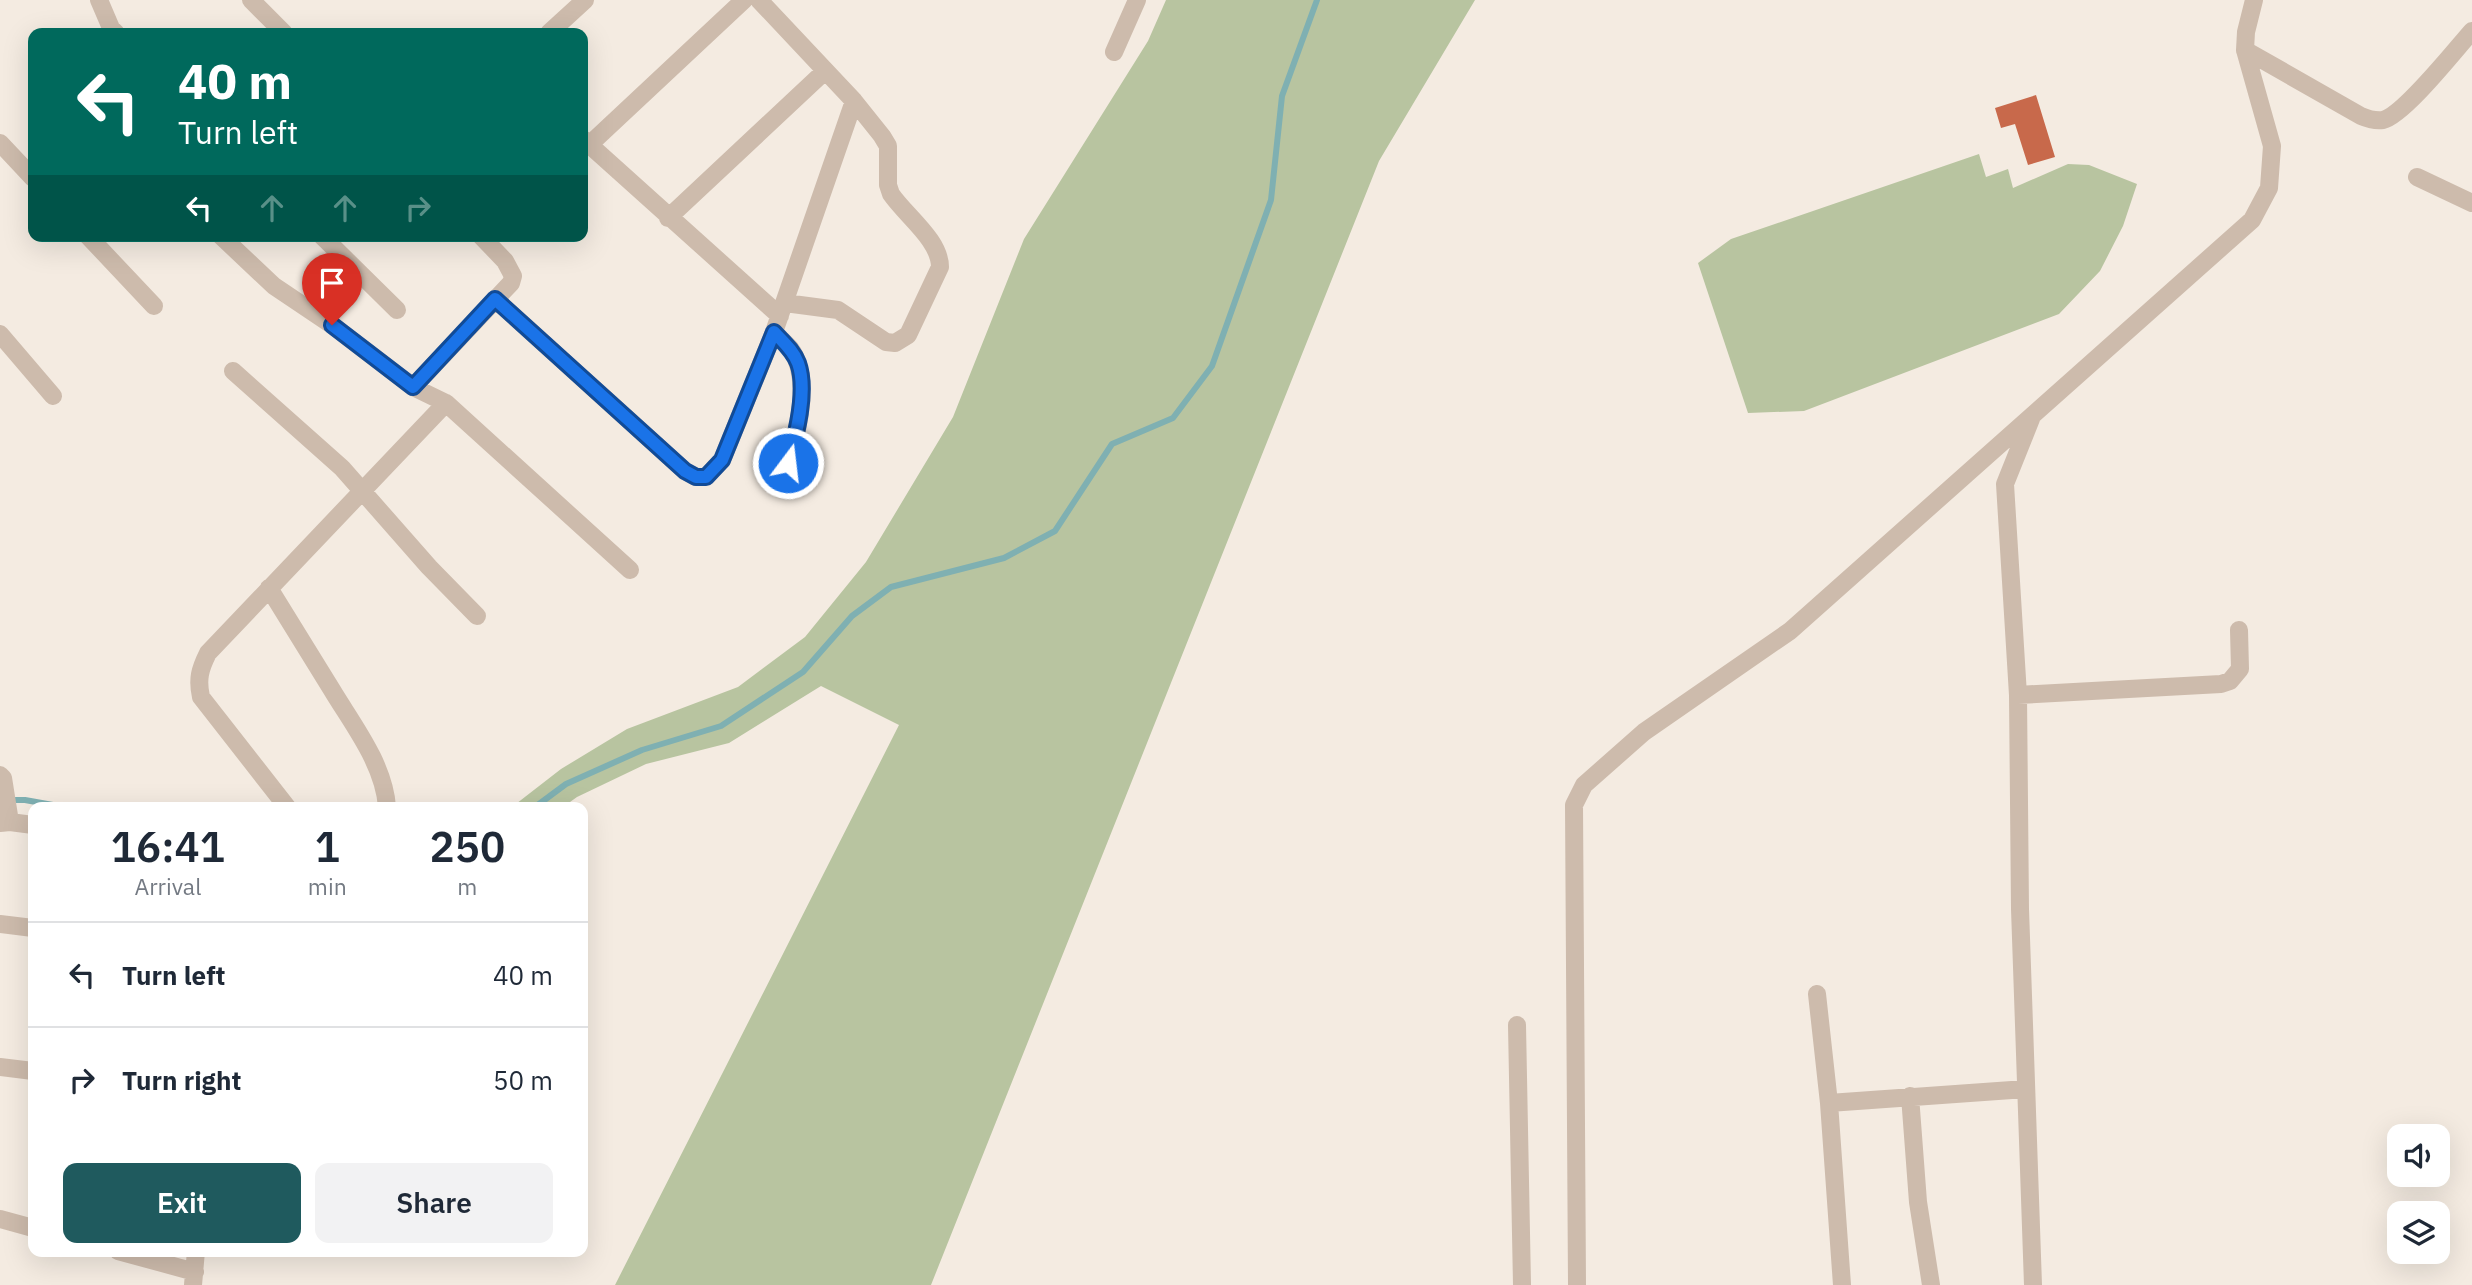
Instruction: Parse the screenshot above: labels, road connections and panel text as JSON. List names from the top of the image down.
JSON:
{
  "page": {
    "turn": ["40 m", "Turn left"],
    "eta": [
      "16:41",
      "Arrival",
      "1",
      "min",
      "250",
      "m"
    ],
    "list": [
      {
        "name": "Turn left",
        "value": "40 m"
      },
      {
        "name": "Turn right",
        "value": "50 m"
      }
    ],
    "buttons": ["Exit", "Share"]
  }
}
